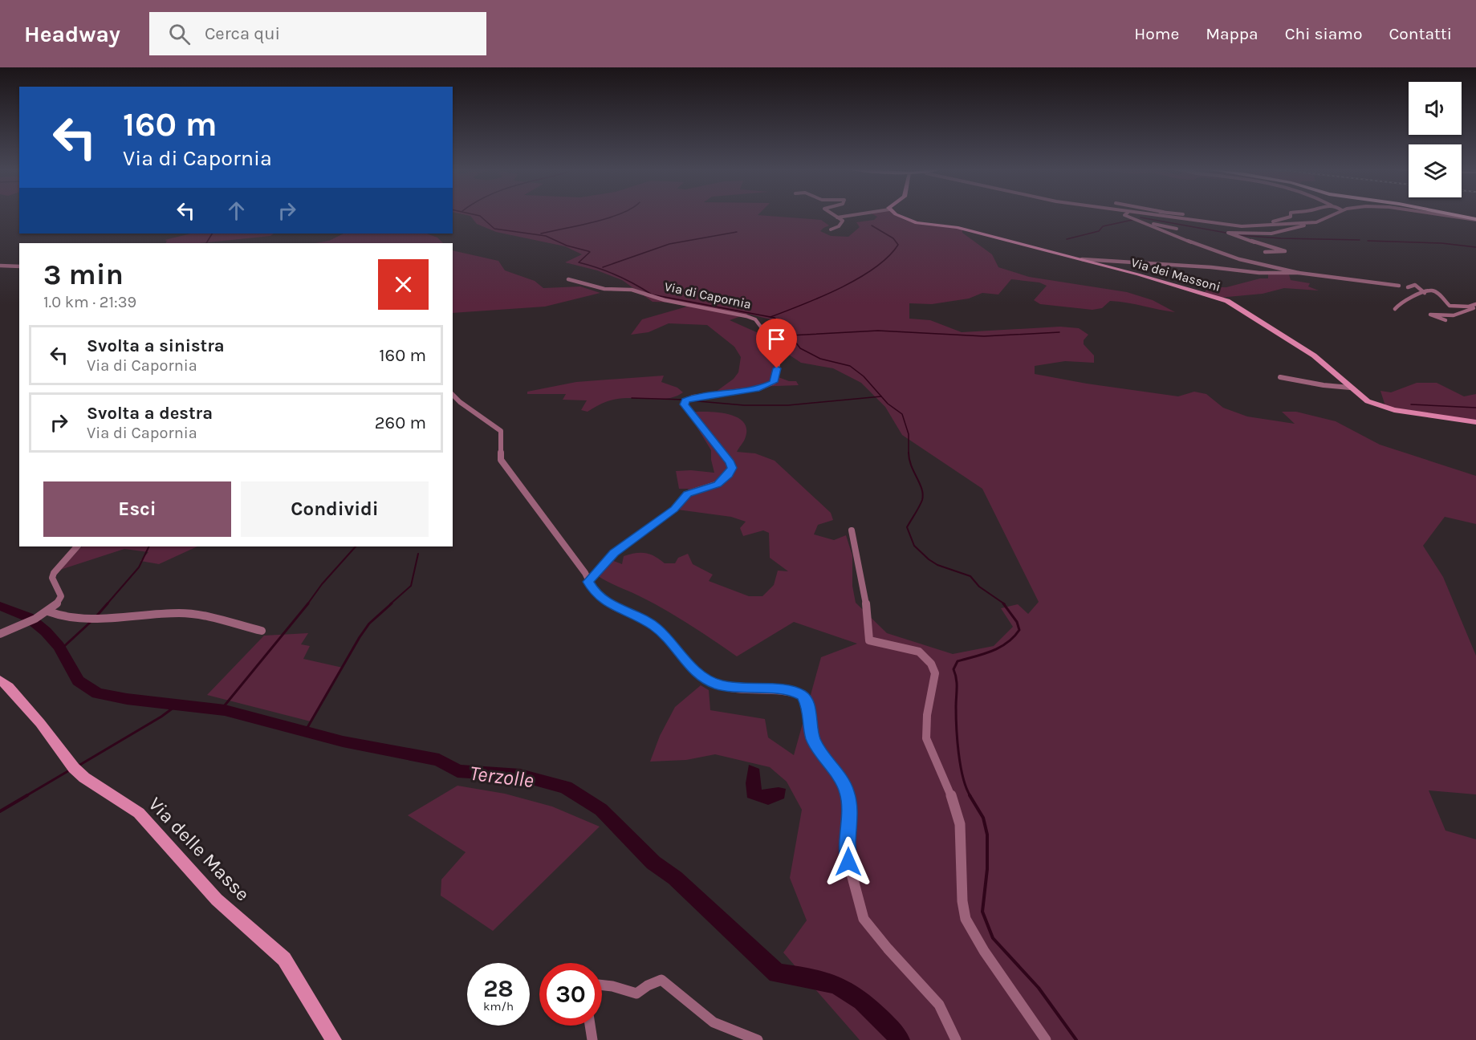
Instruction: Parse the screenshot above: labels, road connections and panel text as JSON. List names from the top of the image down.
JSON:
{
  "streets": {
    "street": ["Via dei Massoni", "Via di Capornia", "Via delle Masse"]
  },
  "water": ["Terzolle"],
  "page": {
    "header": "Headway",
    "search": "Cerca qui",
    "nav": [
      "Home",
      "Mappa",
      "Chi siamo",
      "Contatti"
    ],
    "turn": ["160 m", "Via di Capornia"],
    "heading": ["3 min", "1.0 km · 21:39"],
    "list": [
      {
        "name": "Svolta a sinistra",
        "note": "Via di Capornia",
        "value": "160 m"
      },
      {
        "name": "Svolta a destra",
        "note": "Via di Capornia",
        "value": "260 m"
      }
    ],
    "buttons": ["Esci", "Condividi"],
    "speed": "28 km/h",
    "limit": "30"
  }
}
